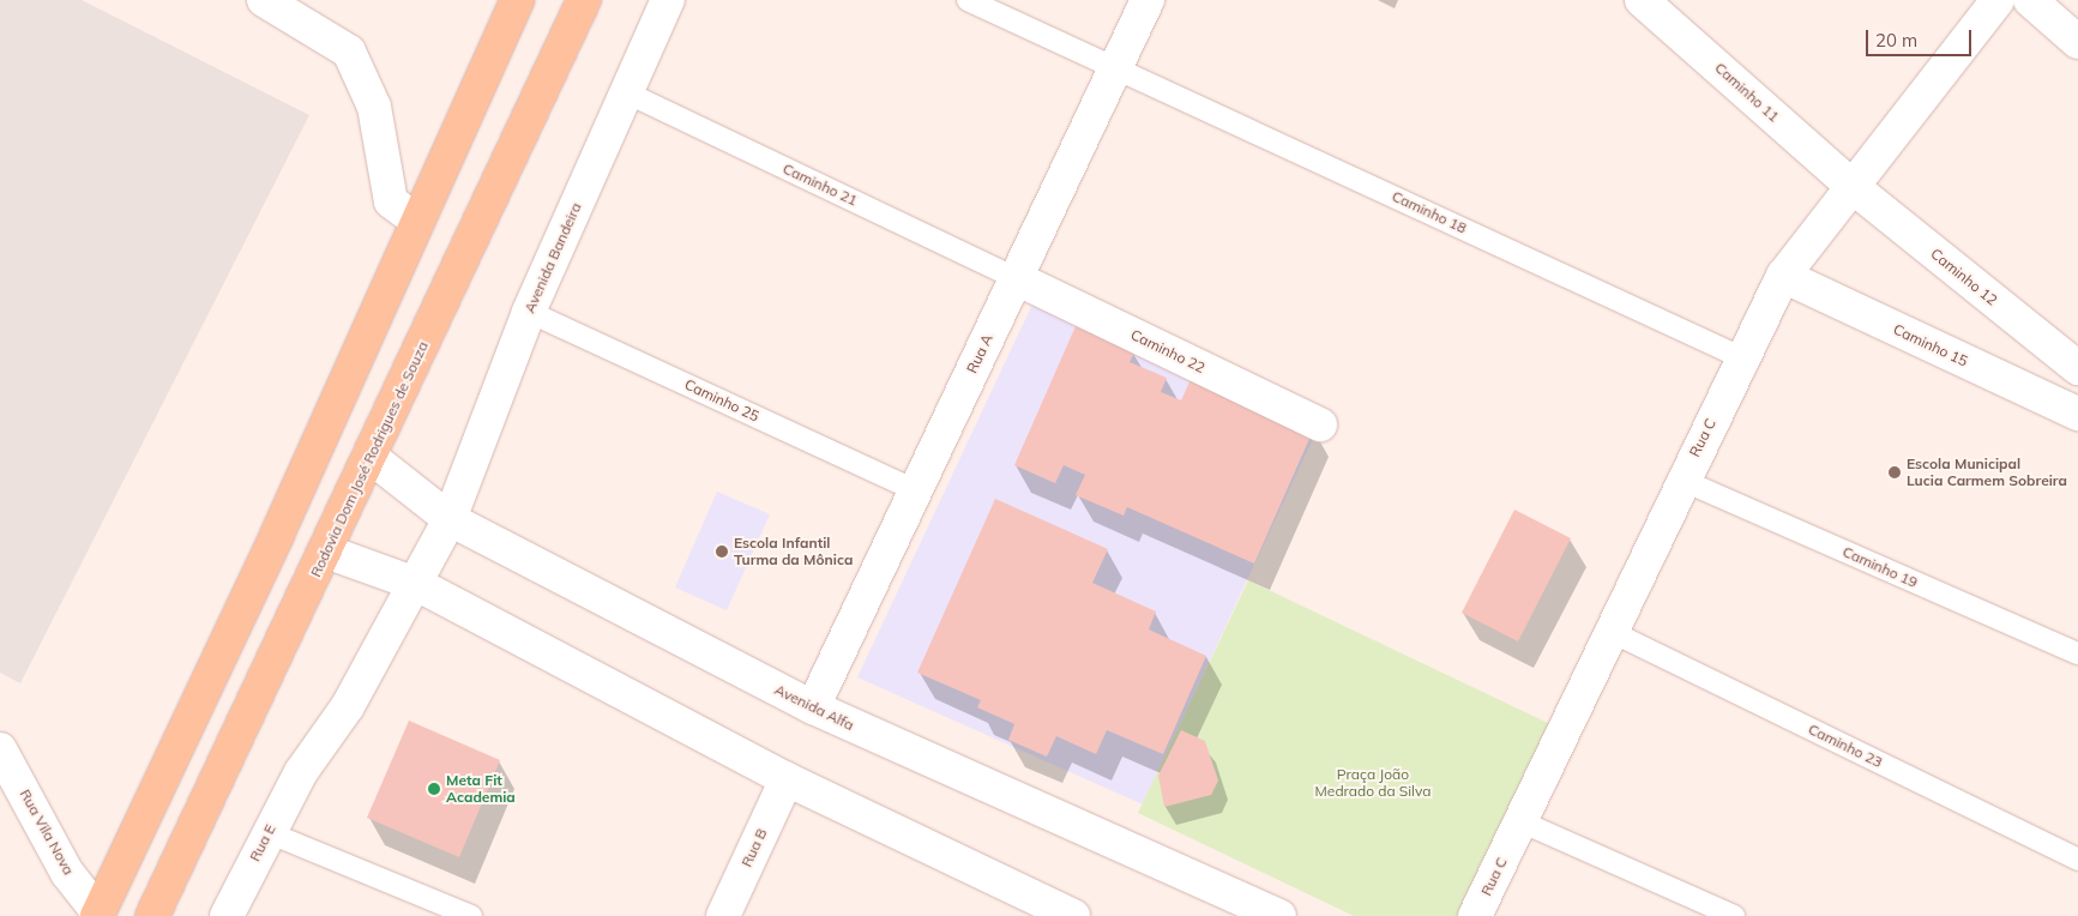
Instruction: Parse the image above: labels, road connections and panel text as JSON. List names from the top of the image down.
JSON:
{
  "streets": {
    "main road": ["Rodovia Dom José Rodrigues de Souza"],
    "street": [
      "Caminho 11",
      "Avenida Bandeira",
      "Caminho 12",
      "Caminho 15",
      "Caminho 22",
      "Rua A",
      "Rua C",
      "Avenida Alfa",
      "Rua Vila Nova",
      "Rua E",
      "Rua B"
    ],
    "lane": [
      "Caminho 21",
      "Caminho 18",
      "Caminho 25",
      "Caminho 19",
      "Caminho 23"
    ]
  },
  "crossings": [
    ["Caminho 11", "Caminho 12"],
    ["Caminho 11", "Rua C"],
    ["Caminho 21", "Avenida Bandeira"],
    ["Caminho 21", "Caminho 22"],
    ["Caminho 21", "Rua A"],
    ["Caminho 18", "Rua A"],
    ["Caminho 18", "Rua C"],
    ["Avenida Bandeira", "Caminho 25"],
    ["Avenida Bandeira", "Avenida Alfa"],
    ["Avenida Bandeira", "Rua E"],
    ["Caminho 12", "Rua C"],
    ["Caminho 15", "Rua C"],
    ["Caminho 22", "Rua A"],
    ["Rua A", "Caminho 25"],
    ["Rua A", "Avenida Alfa"],
    ["Rua C", "Caminho 19"],
    ["Rua C", "Caminho 23"],
    ["Rodovia Dom José Rodrigues de Souza", "Avenida Alfa"]
  ],
  "parks": ["Praça João Medrado da Silva"],
  "places": ["Escola Municipal Lucia Carmem Sobreira", "Escola Infantil Turma da Mônica", "Meta Fit Academia"],
  "scale_bar": "20 m"
}
